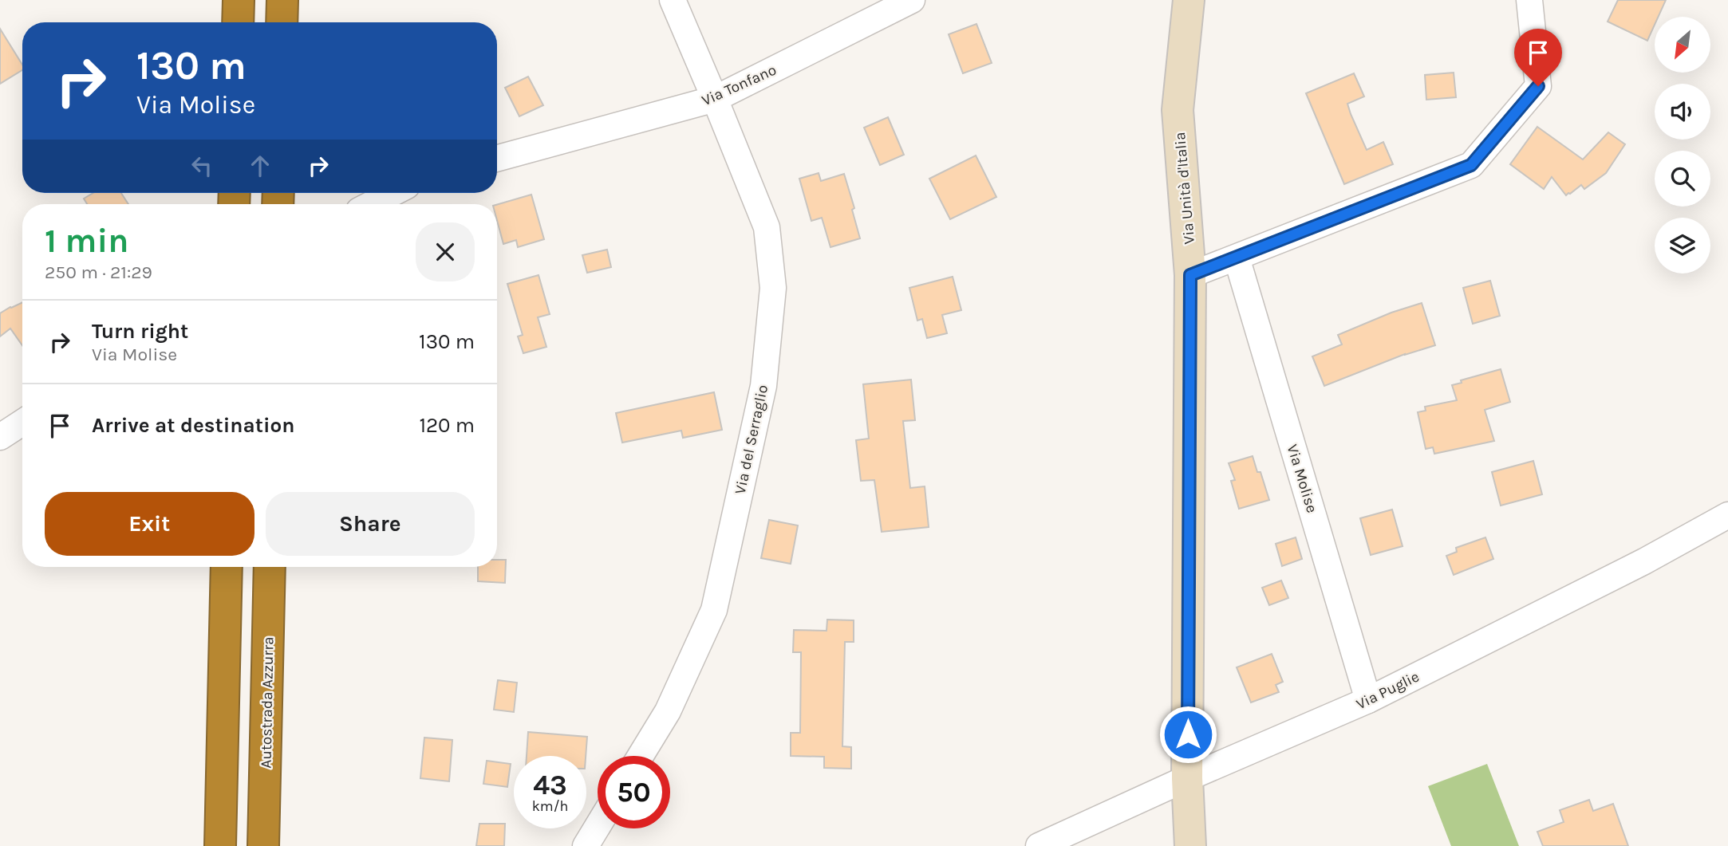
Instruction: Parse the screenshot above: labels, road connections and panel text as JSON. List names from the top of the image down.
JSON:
{
  "streets": {
    "highway": ["Autostrada Azzurra"],
    "main road": ["Via Unità d'Italia"],
    "street": [
      "Via Tonfano",
      "Via del Serraglio",
      "Via Molise",
      "Via Puglie"
    ]
  },
  "crossings": [
    ["Via Tonfano", "Via del Serraglio"],
    ["Via Unità d'Italia", "Via Puglie"],
    ["Via Molise", "Via Puglie"]
  ],
  "north": "bottom left",
  "page": {
    "turn": ["130 m", "Via Molise"],
    "heading": ["1 min", "250 m · 21:29"],
    "list": [
      {
        "name": "Turn right",
        "note": "Via Molise",
        "value": "130 m"
      },
      {
        "name": "Arrive at destination",
        "value": "120 m"
      }
    ],
    "buttons": ["Exit", "Share"],
    "speed": "43 km/h",
    "limit": "50"
  }
}
